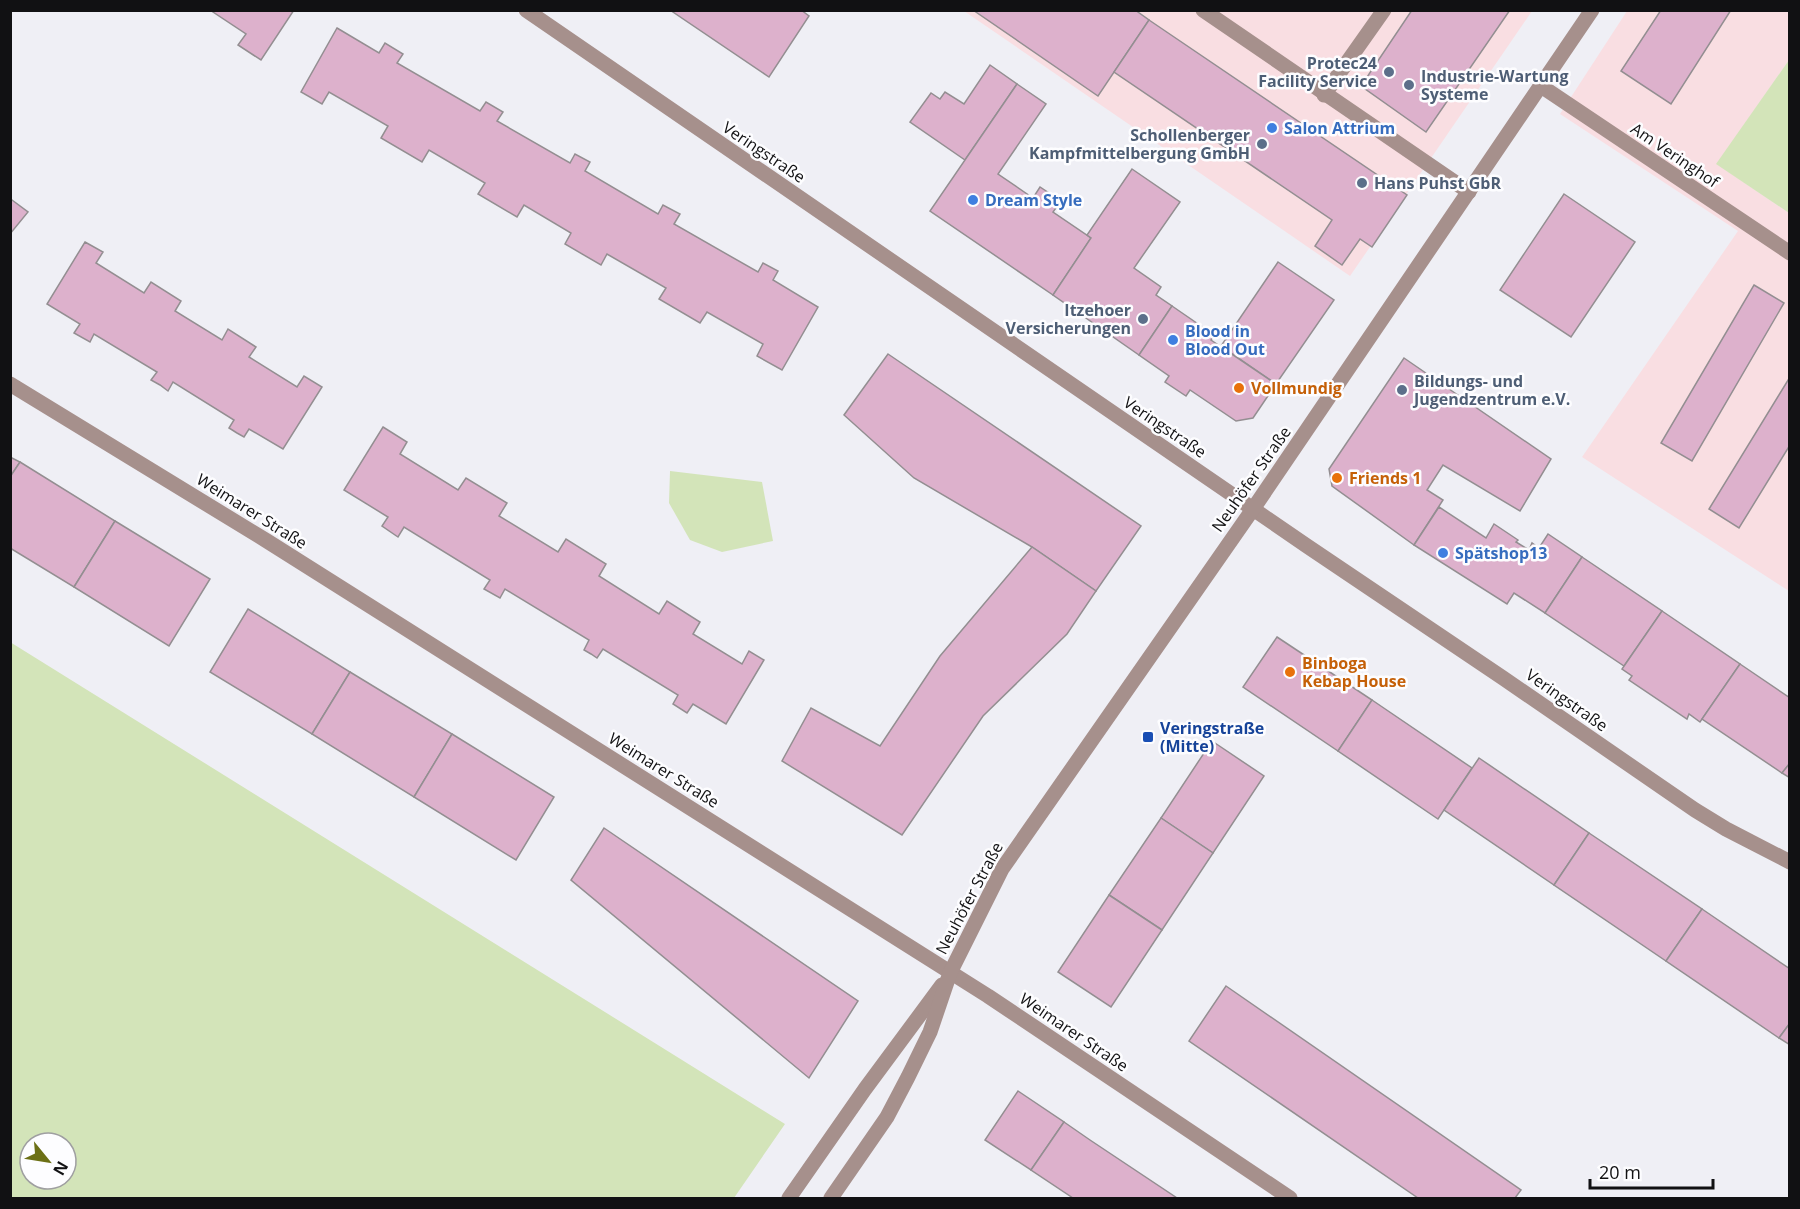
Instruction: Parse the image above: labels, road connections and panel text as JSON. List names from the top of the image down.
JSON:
{
  "streets": {
    "street": [
      "Veringstraße",
      "Am Veringhof",
      "Neuhöfer Straße",
      "Weimarer Straße"
    ]
  },
  "crossings": [
    ["Veringstraße", "Neuhöfer Straße"],
    ["Am Veringhof", "Neuhöfer Straße"],
    ["Neuhöfer Straße", "Weimarer Straße"]
  ],
  "places": {
    "other": [
      "Protec24 Facility Service",
      "Industrie-Wartung Systeme",
      "Salon Attrium",
      "Schollenberger Kampfmittelbergung GmbH",
      "Hans Puhst GbR",
      "Dream Style",
      "Itzehoer Versicherungen",
      "Blood in Blood Out",
      "Vollmundig",
      "Bildungs- und Jugendzentrum e.V.",
      "Friends 1",
      "Spätshop13",
      "Binboga Kebap House"
    ],
    "transit": ["Veringstraße (Mitte)"]
  },
  "scale_bar": "20 m",
  "north": "bottom right"
}
